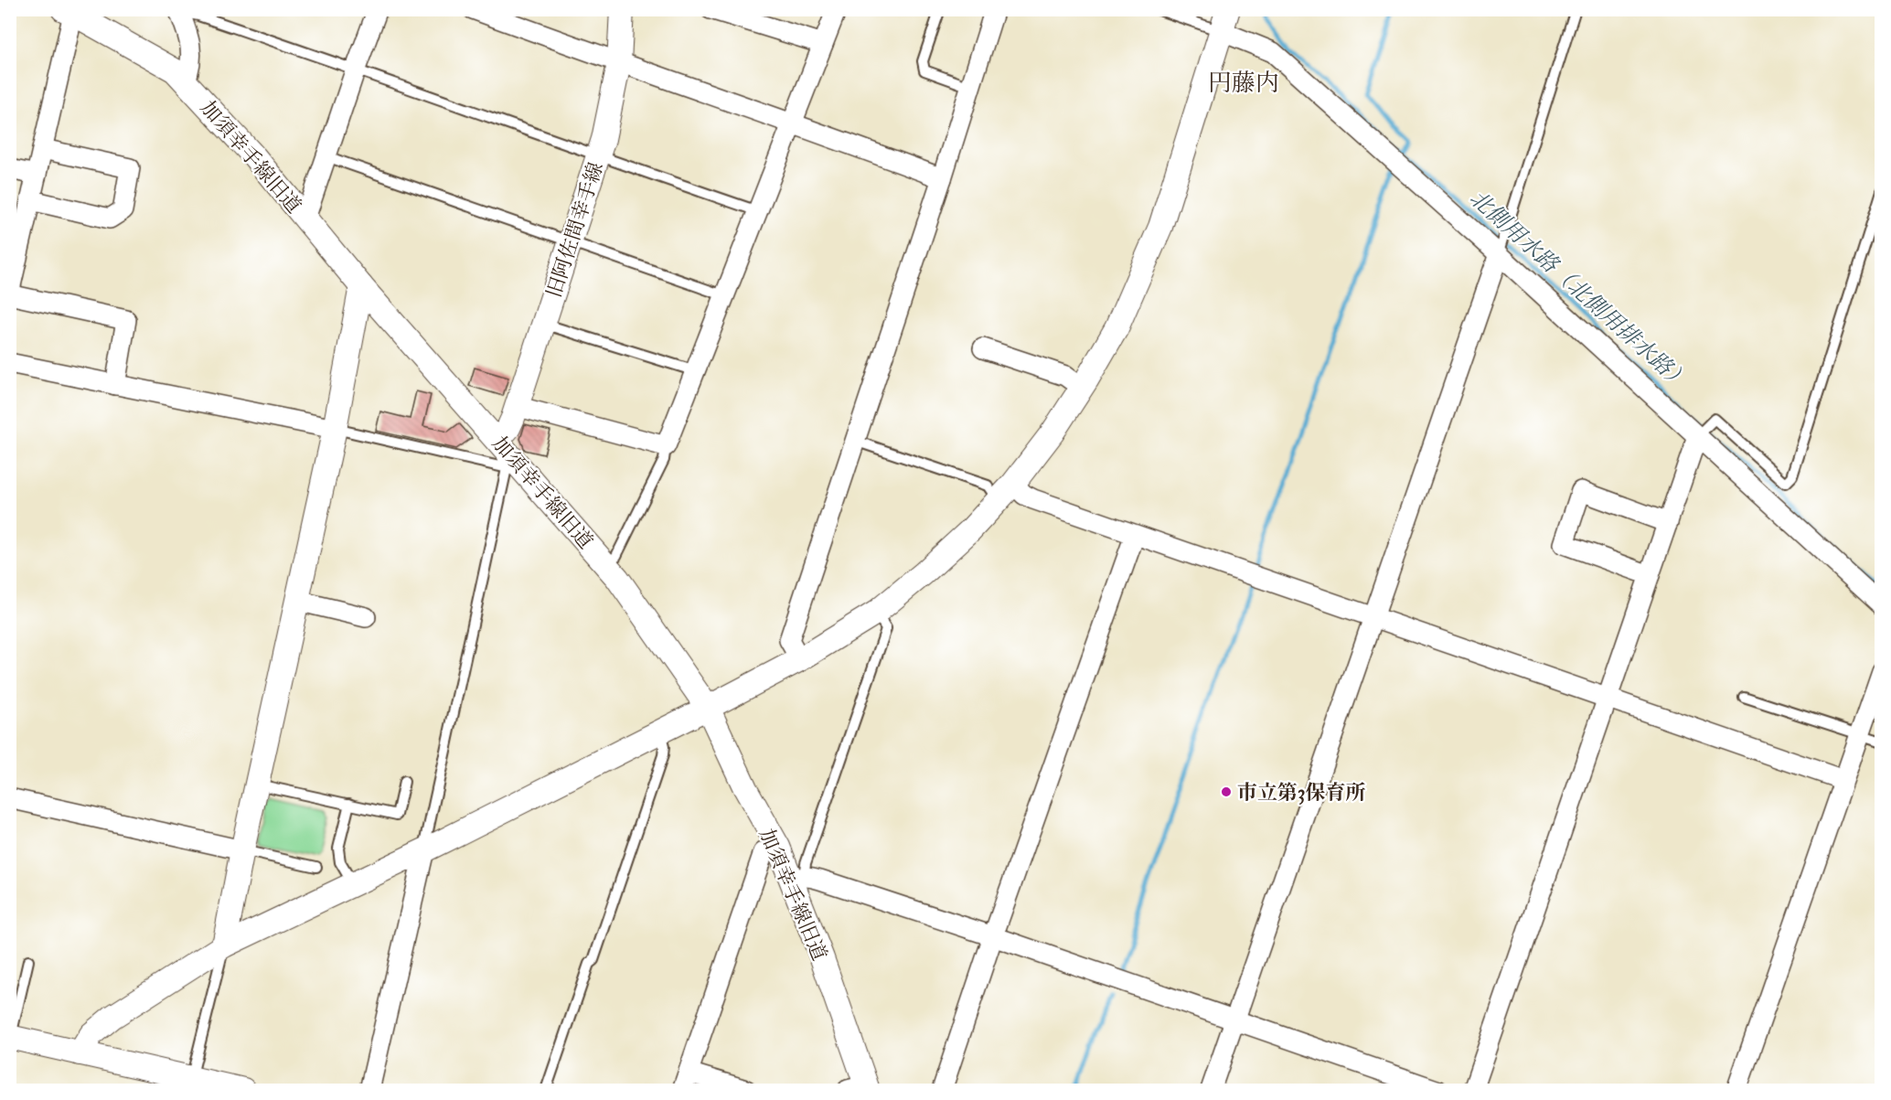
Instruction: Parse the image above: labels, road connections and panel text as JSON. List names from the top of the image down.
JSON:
{
  "streets": {
    "street": ["加須幸手線旧道", "旧阿佐間幸手線"]
  },
  "crossings": [
    ["加須幸手線旧道", "旧阿佐間幸手線"]
  ],
  "districts": ["円藤内"],
  "water": ["北側用水路（北側用排水路）"],
  "places": ["市立第3保育所"]
}
